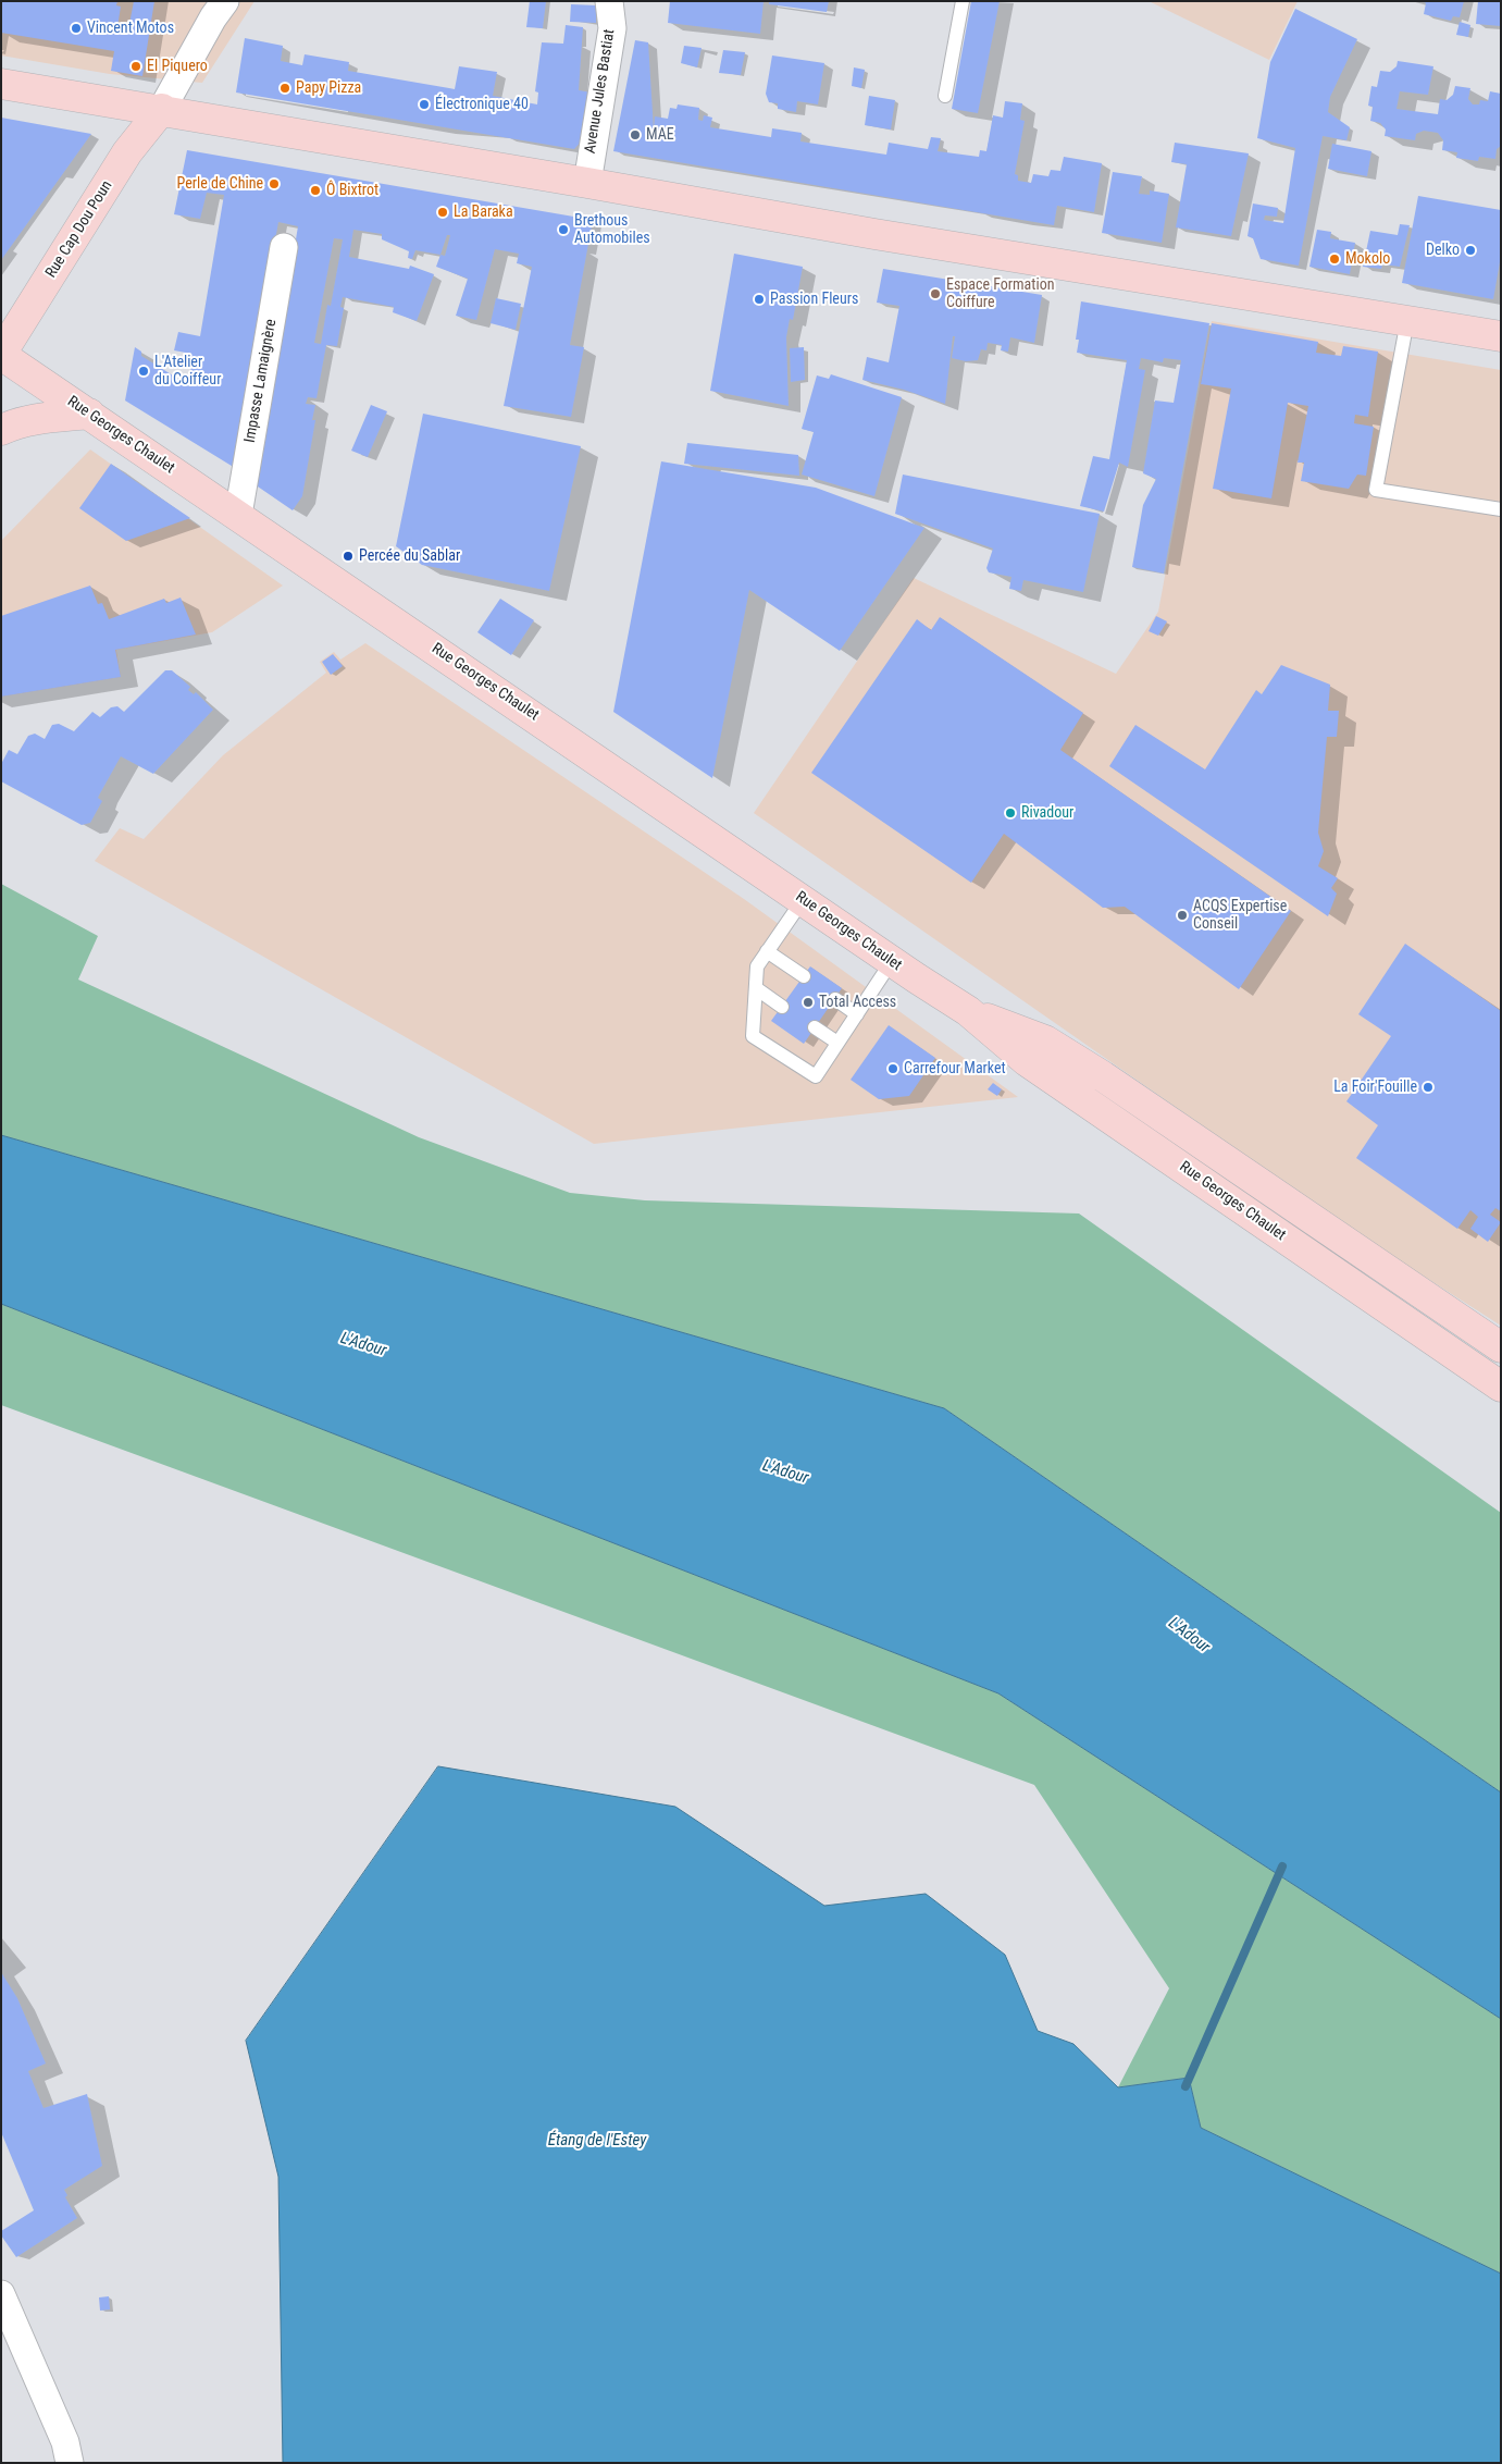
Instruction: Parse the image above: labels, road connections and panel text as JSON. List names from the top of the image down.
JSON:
{
  "streets": {
    "main road": ["Rue Cap Dou Poun", "Rue Georges Chaulet"],
    "street": ["Avenue Jules Bastiat", "Impasse Lamaignère"]
  },
  "crossings": [
    ["Rue Cap Dou Poun", "Rue Georges Chaulet"],
    ["Impasse Lamaignère", "Rue Georges Chaulet"]
  ],
  "water": ["L'Adour", "Étang de l'Estey"],
  "places": [
    "Vincent Motos",
    "El Piquero",
    "Papy Pizza",
    "Électronique 40",
    "MAE",
    "Perle de Chine",
    "Ô Bixtrot",
    "La Baraka",
    "Brethous Automobiles",
    "Delko",
    "Mokolo",
    "Espace Formation Coiffure",
    "Passion Fleurs",
    "L'Atelier du Coiffeur",
    "Percée du Sablar",
    "Rivadour",
    "ACQS Expertise Conseil",
    "Total Access",
    "Carrefour Market",
    "La Foir'Fouille"
  ]
}
